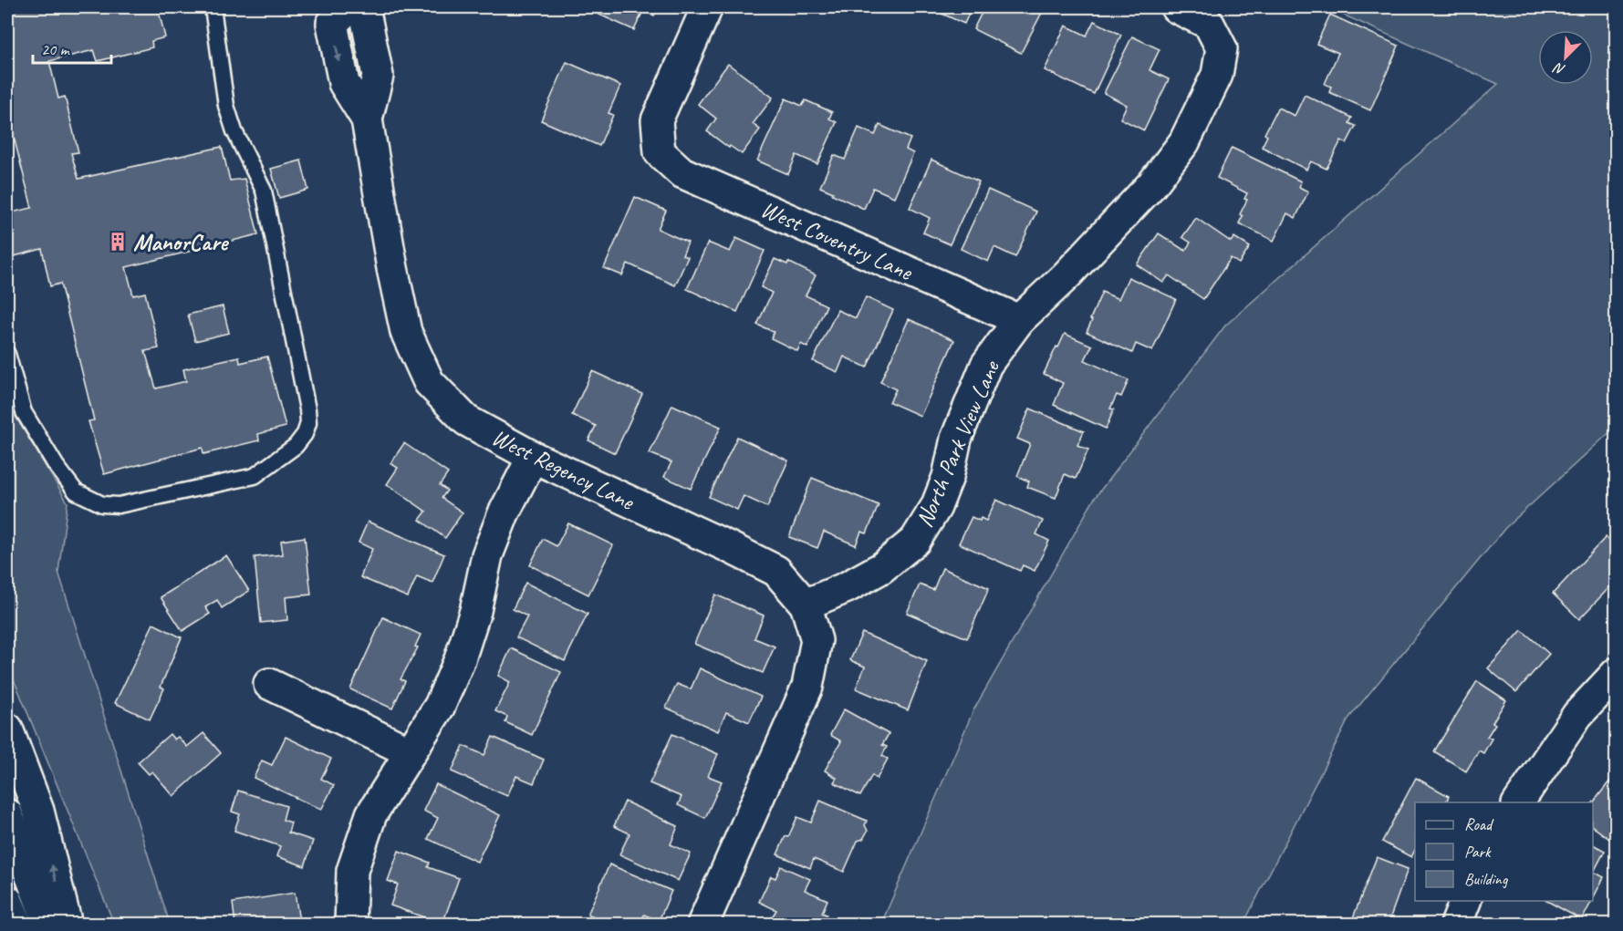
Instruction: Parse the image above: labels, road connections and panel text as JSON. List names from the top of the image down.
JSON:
{
  "streets": {
    "street": ["West Coventry Lane", "North Park View Lane", "West Regency Lane"]
  },
  "crossings": [
    ["West Coventry Lane", "North Park View Lane"],
    ["North Park View Lane", "West Regency Lane"]
  ],
  "places": {
    "building": ["ManorCare"]
  },
  "legend": ["Road", "Park", "Building"],
  "scale_bar": "20 m",
  "north": "bottom left"
}
